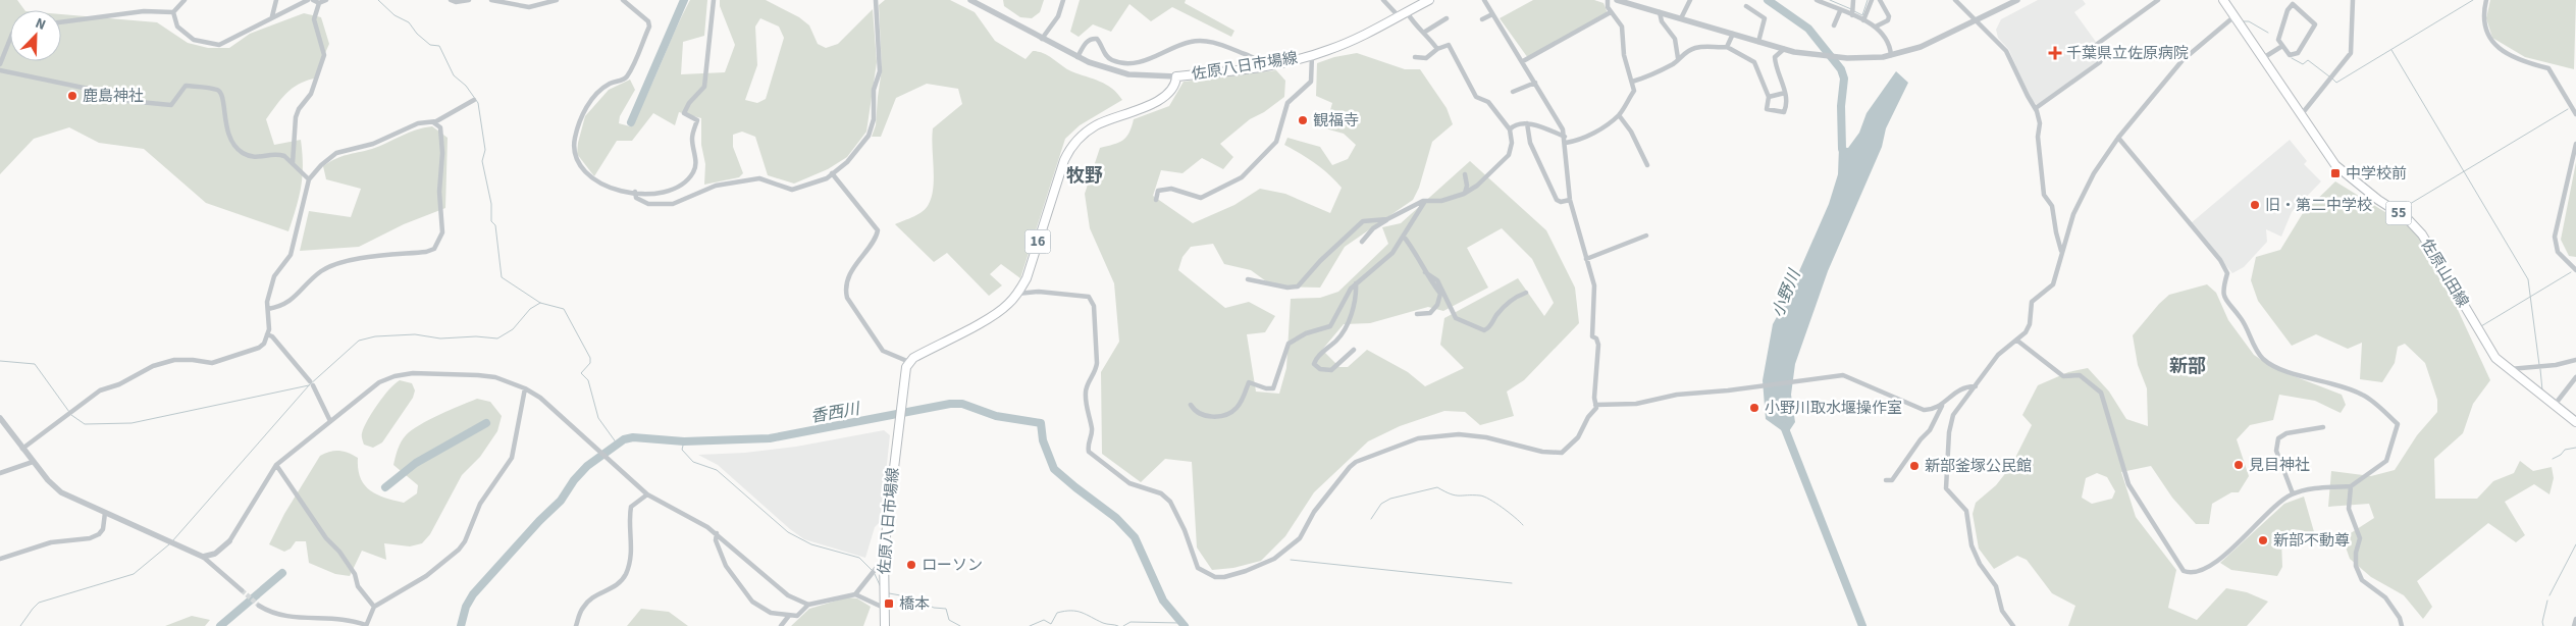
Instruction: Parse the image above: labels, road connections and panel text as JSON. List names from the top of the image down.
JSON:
{
  "streets": {
    "main road": [
      "佐原八日市場線",
      "55",
      "16",
      "佐原山田線"
    ]
  },
  "districts": ["牧野", "新部"],
  "water": ["小野川", "香西川"],
  "places": {
    "health": ["千葉県立佐原病院"],
    "other": [
      "鹿島神社",
      "観福寺",
      "旧・第二中学校",
      "小野川取水堰操作室",
      "見目神社",
      "新部釜塚公民館",
      "新部不動尊",
      "ローソン"
    ],
    "transit": ["中学校前", "橋本"]
  },
  "north": "top right"
}
